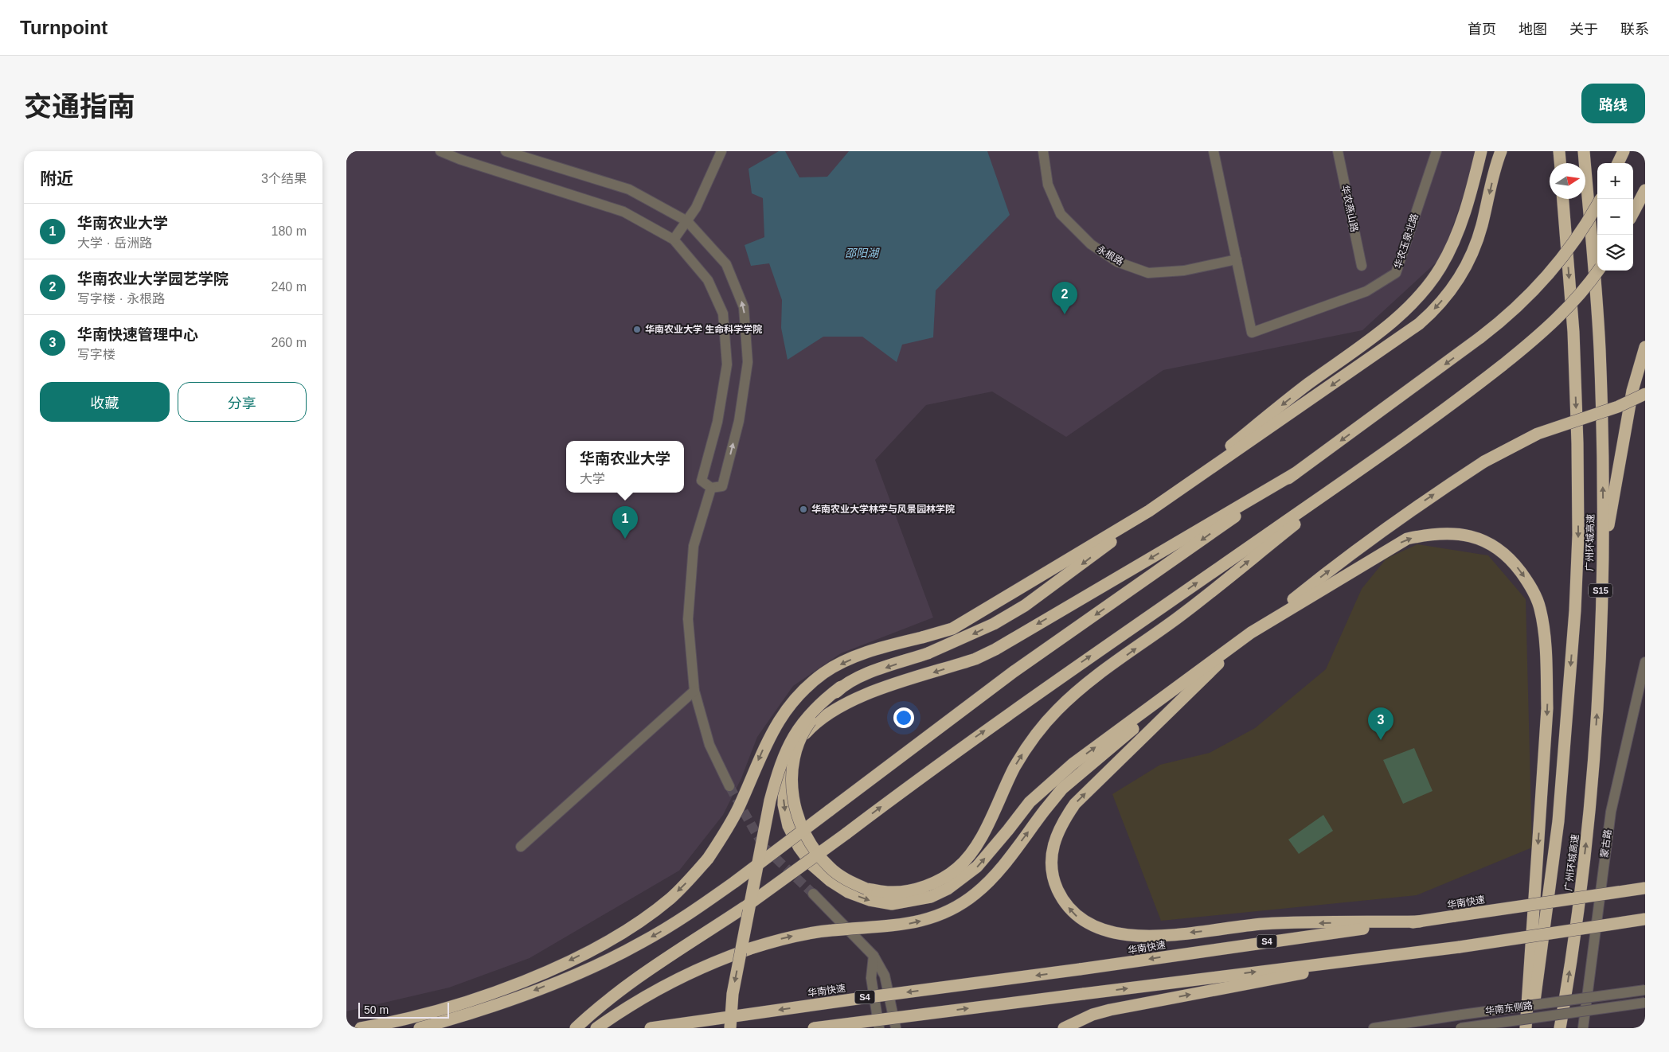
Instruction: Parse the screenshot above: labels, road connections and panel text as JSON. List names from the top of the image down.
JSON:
{
  "streets": {
    "highway": [
      "广州环城高速",
      "S15",
      "华南快速",
      "S4"
    ],
    "street": [
      "华农燕山路",
      "华农玉泉北路",
      "永根路",
      "蒙古路",
      "华南东侧路"
    ]
  },
  "crossings": [
    ["华农玉泉北路", "永根路"]
  ],
  "water": ["邵阳湖"],
  "places": ["华南农业大学 生命科学学院", "华南农业大学林学与风景园林学院"],
  "scale_bar": "50 m",
  "north": "right",
  "page": {
    "header": "Turnpoint",
    "nav": [
      "首页",
      "地图",
      "关于",
      "联系"
    ],
    "title": "交通指南",
    "buttons": [
      "路线",
      ["收藏", "分享"]
    ],
    "heading": ["附近", "3个结果"],
    "map_buttons": ["+", "−"],
    "list": [
      {
        "mark": "1",
        "name": "华南农业大学",
        "note": "大学 · 岳洲路",
        "value": "180 m"
      },
      {
        "mark": "2",
        "name": "华南农业大学园艺学院",
        "note": "写字楼 · 永根路",
        "value": "240 m"
      },
      {
        "mark": "3",
        "name": "华南快速管理中心",
        "note": "写字楼",
        "value": "260 m"
      }
    ],
    "pins": ["2", "1", "3"],
    "popup": ["华南农业大学", "大学"],
    "scale": "50 m"
  }
}
